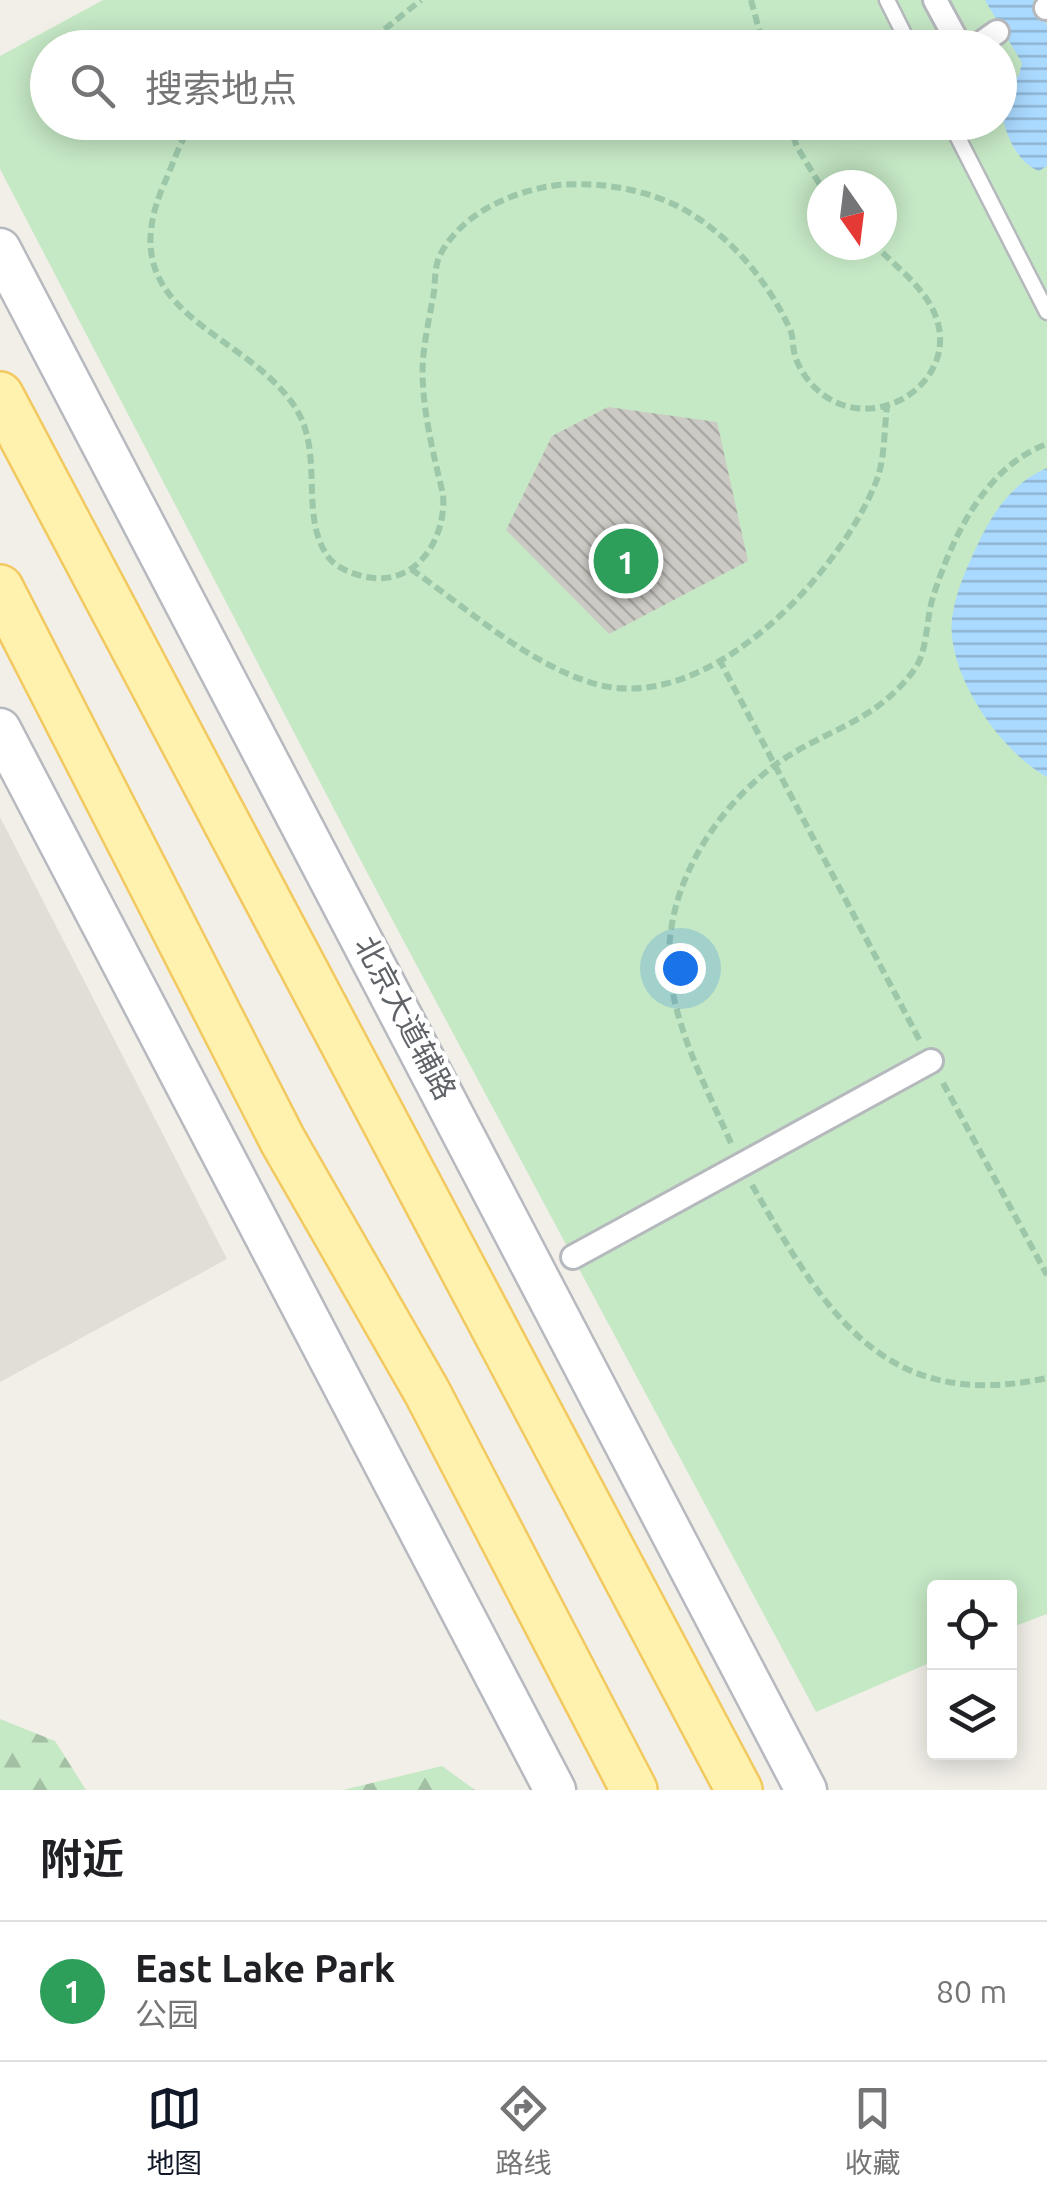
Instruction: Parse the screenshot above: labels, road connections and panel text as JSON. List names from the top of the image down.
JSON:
{
  "streets": {
    "main road": ["北京大道辅路"]
  },
  "north": "bottom",
  "page": {
    "search": "搜索地点",
    "pins": "1",
    "heading": "附近",
    "list": [
      {
        "mark": "1",
        "name": "East Lake Park",
        "note": "公园",
        "value": "80 m"
      }
    ],
    "nav": ["地图", "路线", "收藏"]
  }
}
